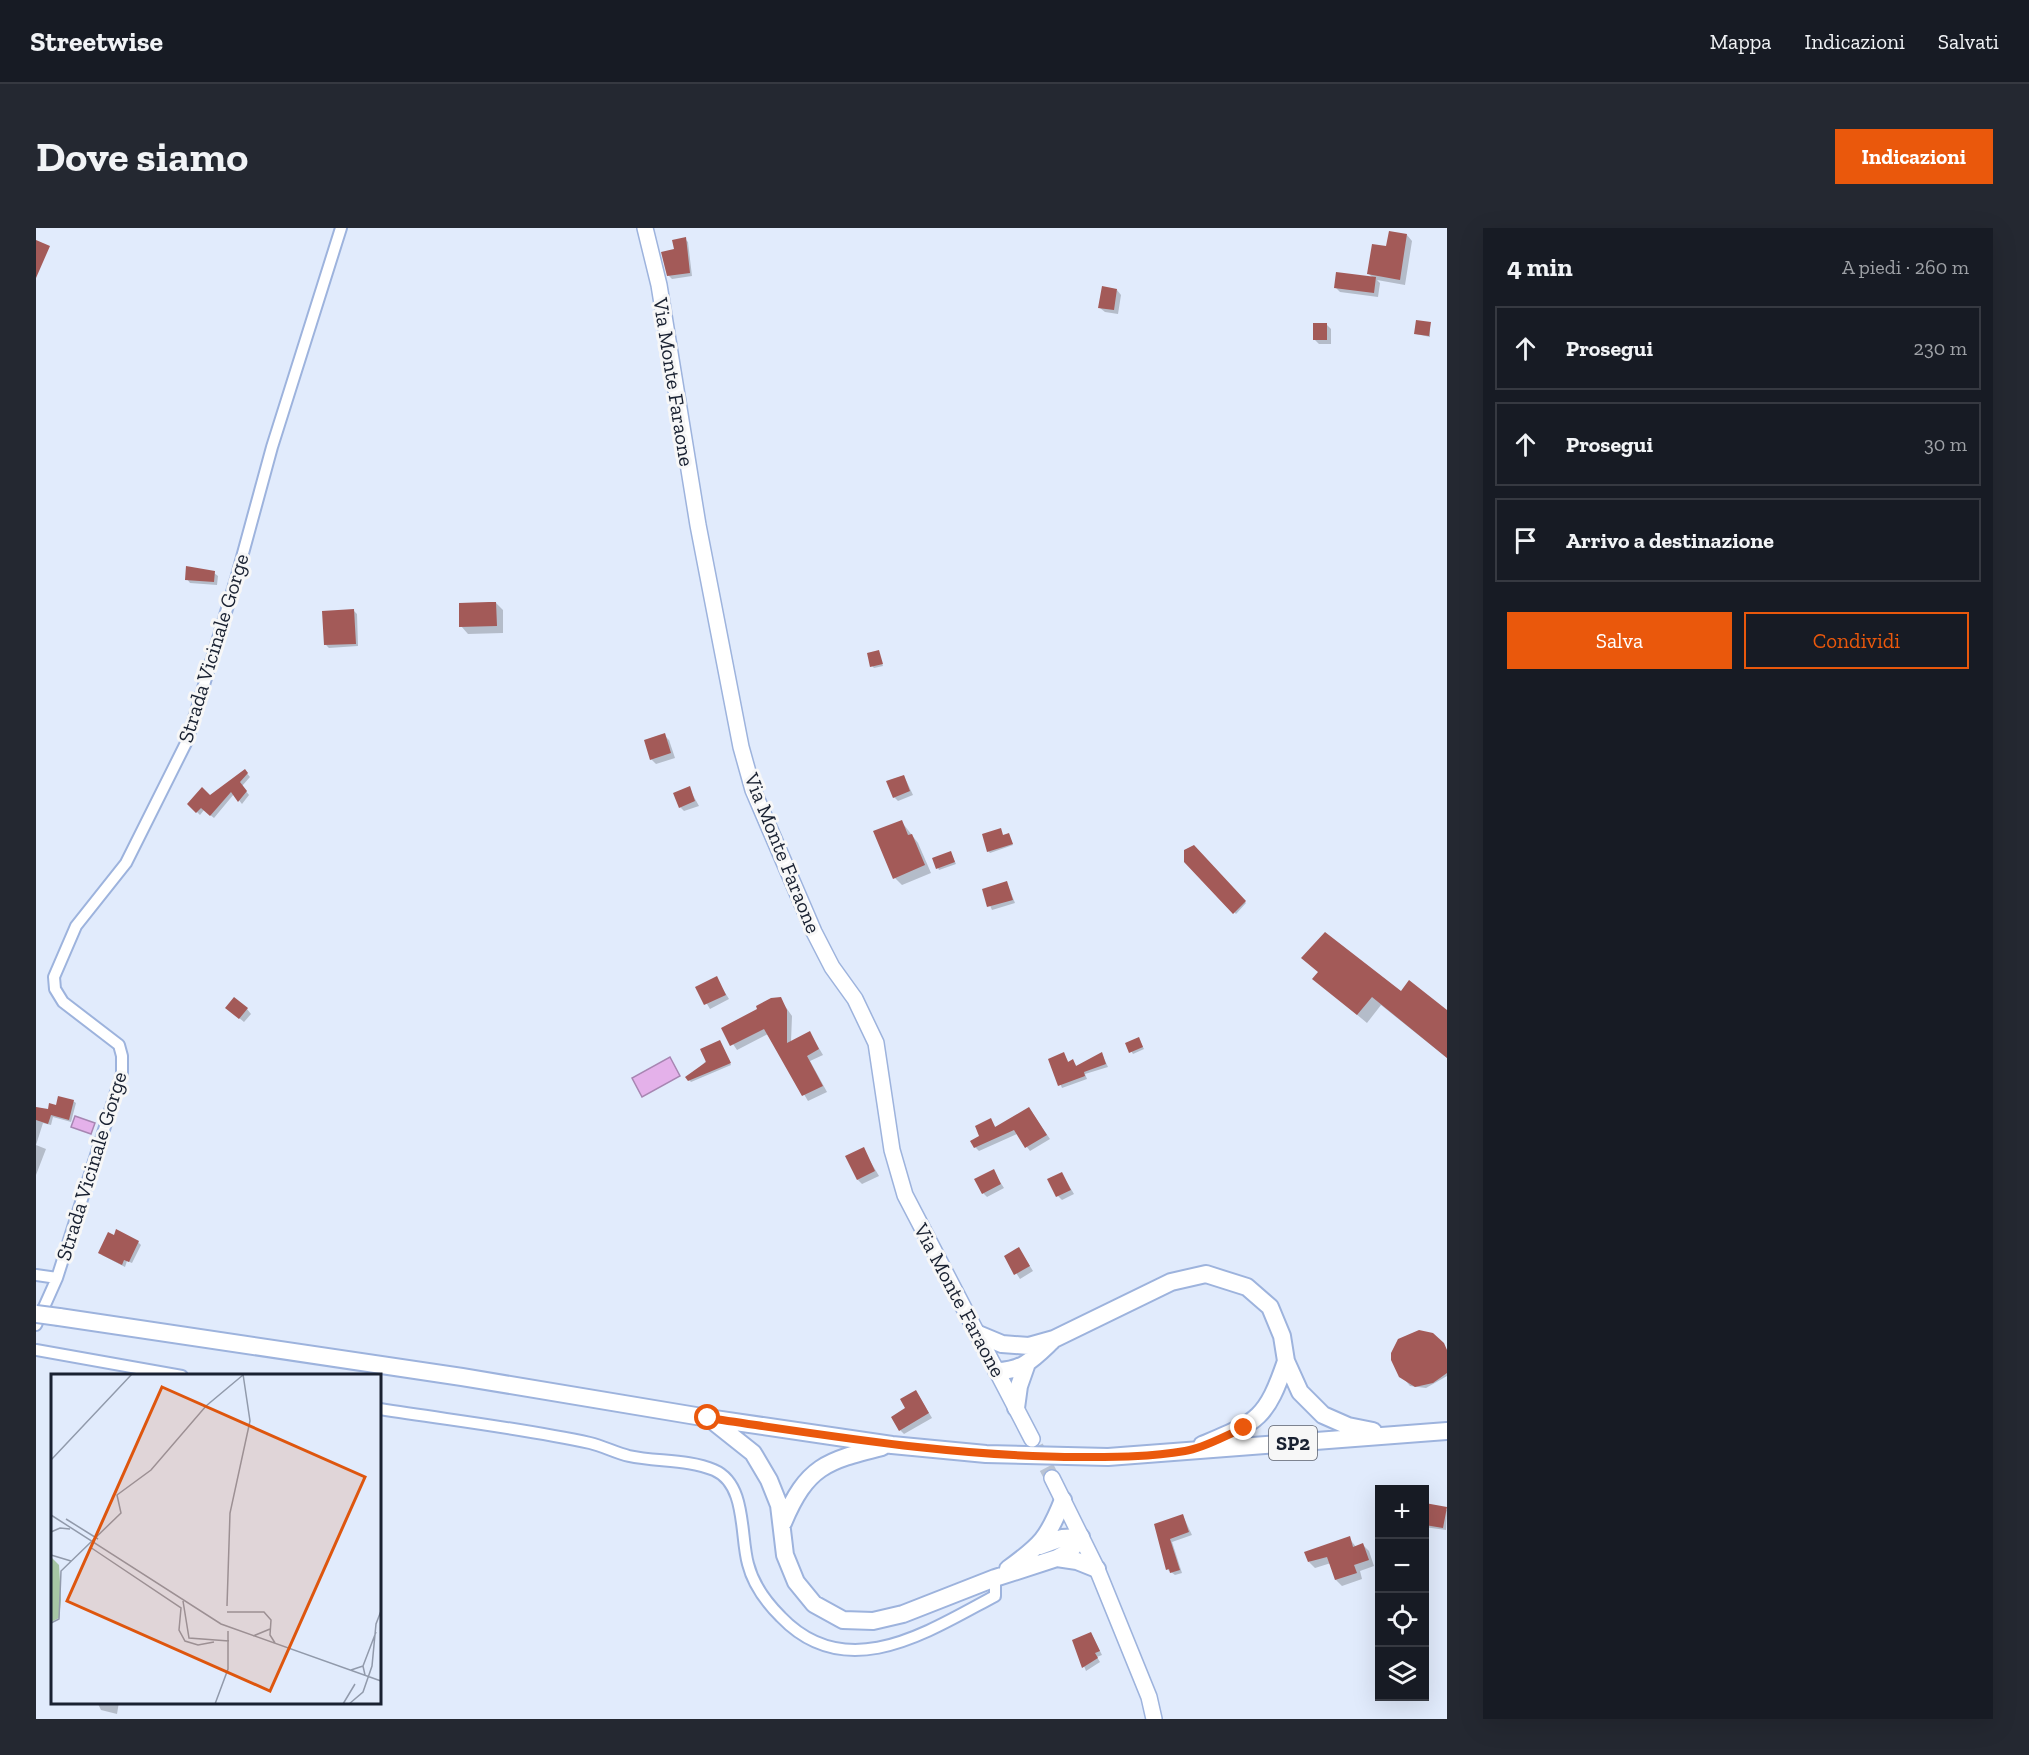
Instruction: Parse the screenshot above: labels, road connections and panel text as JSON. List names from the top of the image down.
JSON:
{
  "streets": {
    "main road": ["SP2"],
    "street": ["Via Monte Faraone", "Strada Vicinale Gorge"]
  },
  "page": {
    "header": "Streetwise",
    "nav": ["Mappa", "Indicazioni", "Salvati"],
    "buttons": [
      "Indicazioni",
      ["Salva", "Condividi"]
    ],
    "title": "Dove siamo",
    "heading": ["4 min", "A piedi · 260 m"],
    "list": [
      ["Prosegui", "230 m"],
      ["Prosegui", "30 m"],
      "Arrivo a destinazione"
    ],
    "map_buttons": ["+", "−"]
  }
}
